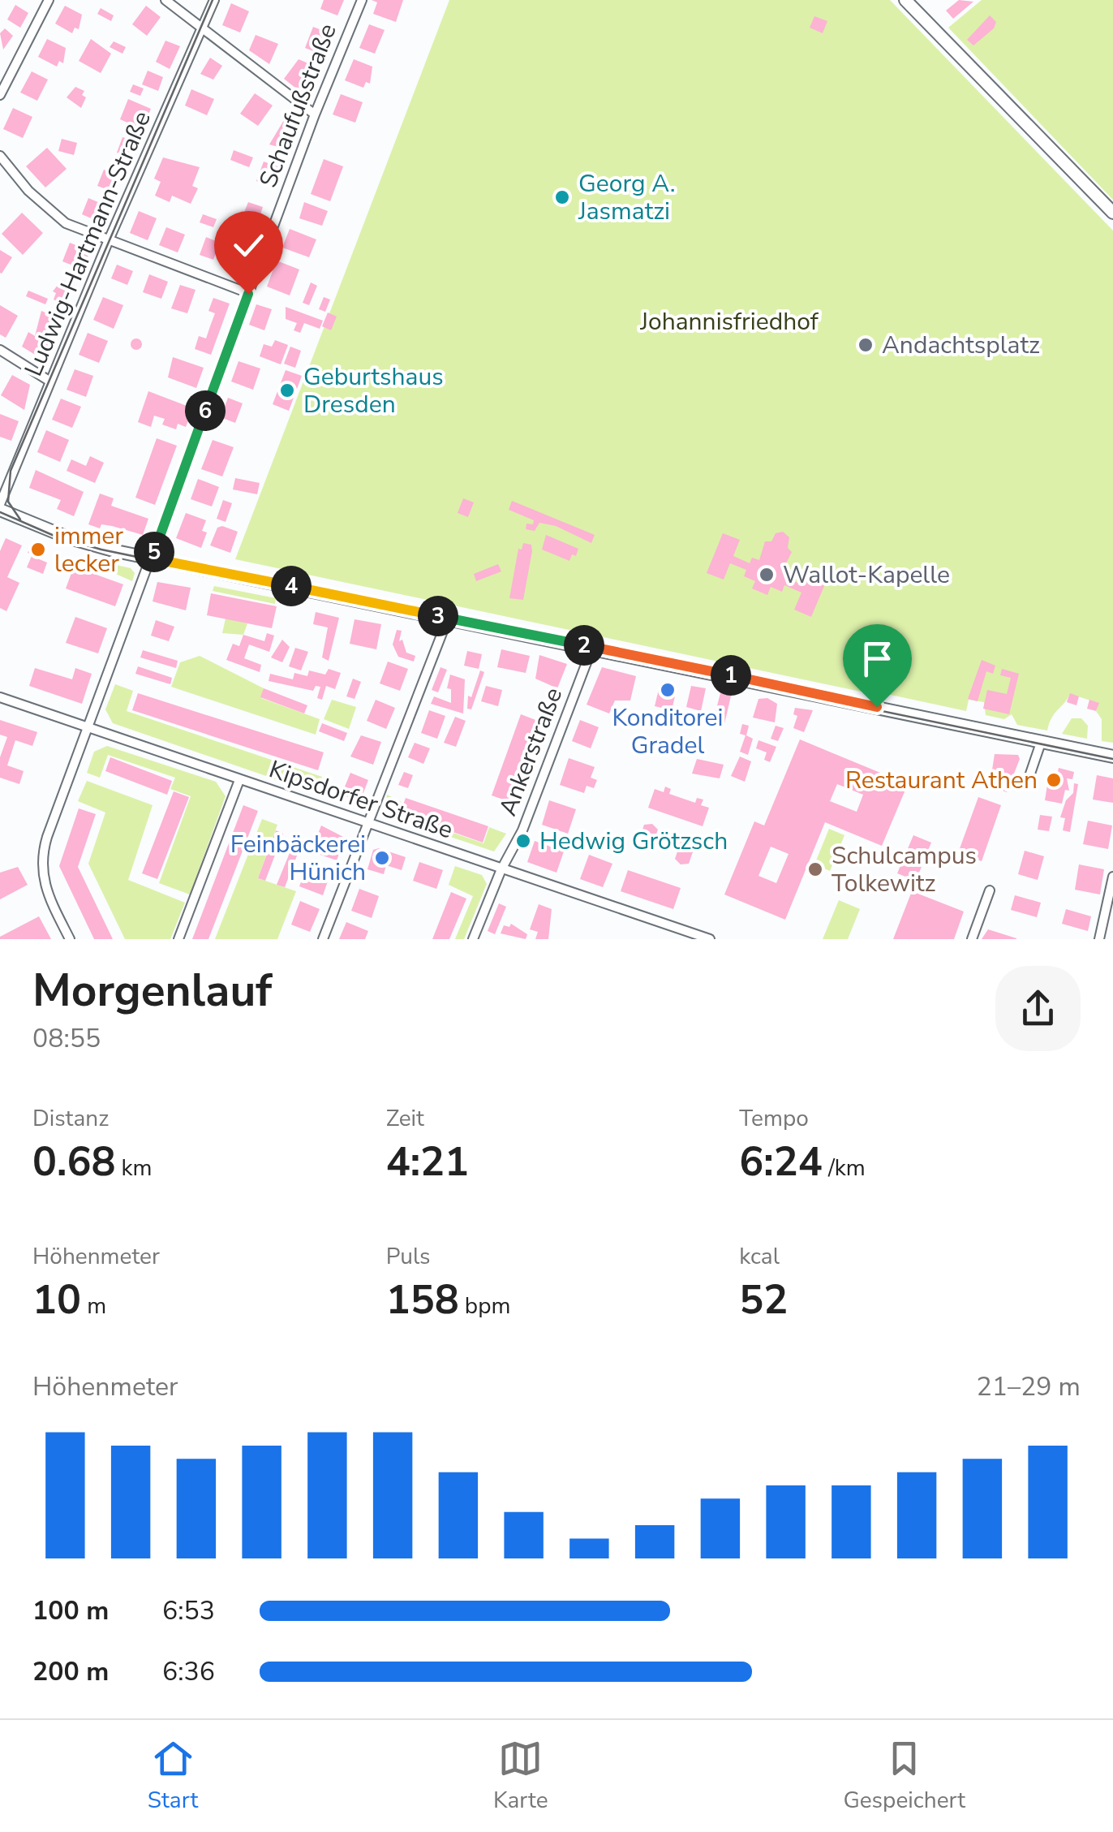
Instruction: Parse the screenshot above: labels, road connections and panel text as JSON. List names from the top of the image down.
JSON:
{
  "streets": {
    "street": [
      "Schaufußstraße",
      "Ludwig-Hartmann-Straße",
      "Ankerstraße",
      "Kipsdorfer Straße"
    ]
  },
  "crossings": [
    ["Schaufußstraße", "Kipsdorfer Straße"],
    ["Ankerstraße", "Kipsdorfer Straße"]
  ],
  "parks": ["Johannisfriedhof"],
  "places": [
    "Georg A. Jasmatzi",
    "Andachtsplatz",
    "Geburtshaus Dresden",
    "immer lecker",
    "Wallot-Kapelle",
    "Konditorei Gradel",
    "Restaurant Athen",
    "Hedwig Grötzsch",
    "Feinbäckerei Hünich",
    "Schulcampus Tolkewitz"
  ],
  "page": {
    "pins": [
      "6",
      "5",
      "4",
      "3",
      "2",
      "1"
    ],
    "heading": ["Morgenlauf", "08:55"],
    "stats": [
      ["Distanz", "0.68 km"],
      ["Zeit", "4:21"],
      ["Tempo", "6:24 /km"],
      ["Höhenmeter", "10 m"],
      ["Puls", "158 bpm"],
      ["kcal", "52"]
    ],
    "chart": ["Höhenmeter", "21–29 m"],
    "list": [
      {
        "name": "100 m",
        "note": "6:53"
      },
      {
        "name": "200 m",
        "note": "6:36"
      }
    ],
    "tabs": ["Start", "Karte", "Gespeichert"]
  }
}
